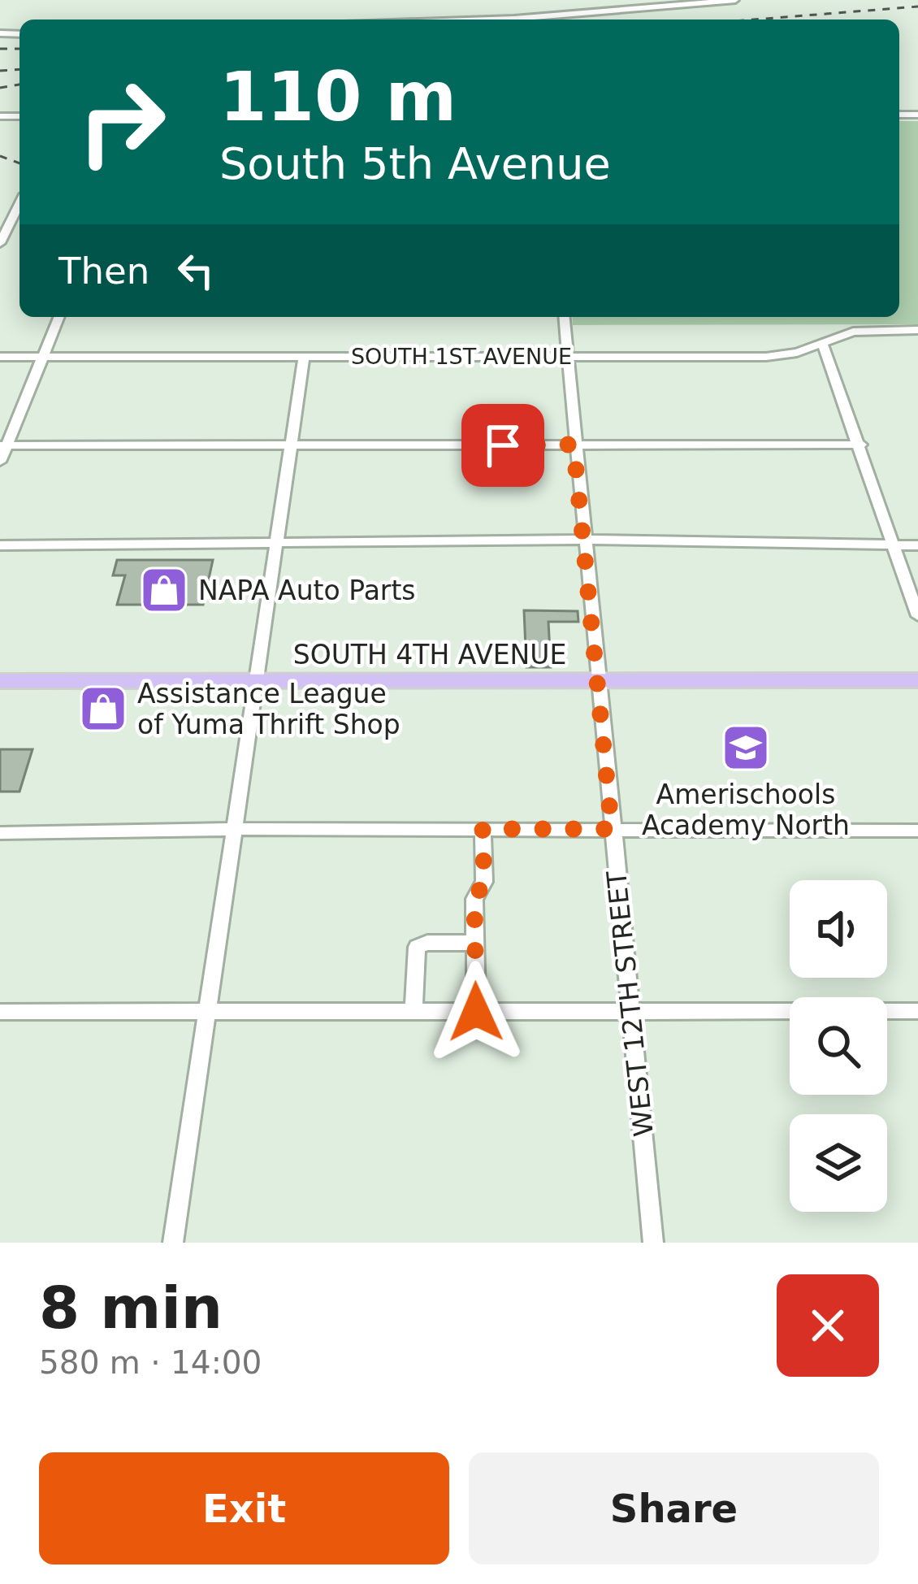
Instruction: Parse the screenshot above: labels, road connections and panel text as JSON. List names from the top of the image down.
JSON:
{
  "streets": {
    "main road": ["SOUTH 4TH AVENUE"],
    "street": ["SOUTH 1ST AVENUE", "WEST 12TH STREET"]
  },
  "crossings": [
    ["SOUTH 1ST AVENUE", "WEST 12TH STREET"],
    ["SOUTH 4TH AVENUE", "WEST 12TH STREET"]
  ],
  "places": {
    "shop": ["NAPA Auto Parts", "Assistance League of Yuma Thrift Shop"],
    "school or university": ["Amerischools Academy North"]
  },
  "page": {
    "turn": ["110 m", "South 5th Avenue"],
    "then": "Then",
    "heading": ["8 min", "580 m · 14:00"],
    "buttons": ["Exit", "Share"]
  }
}
